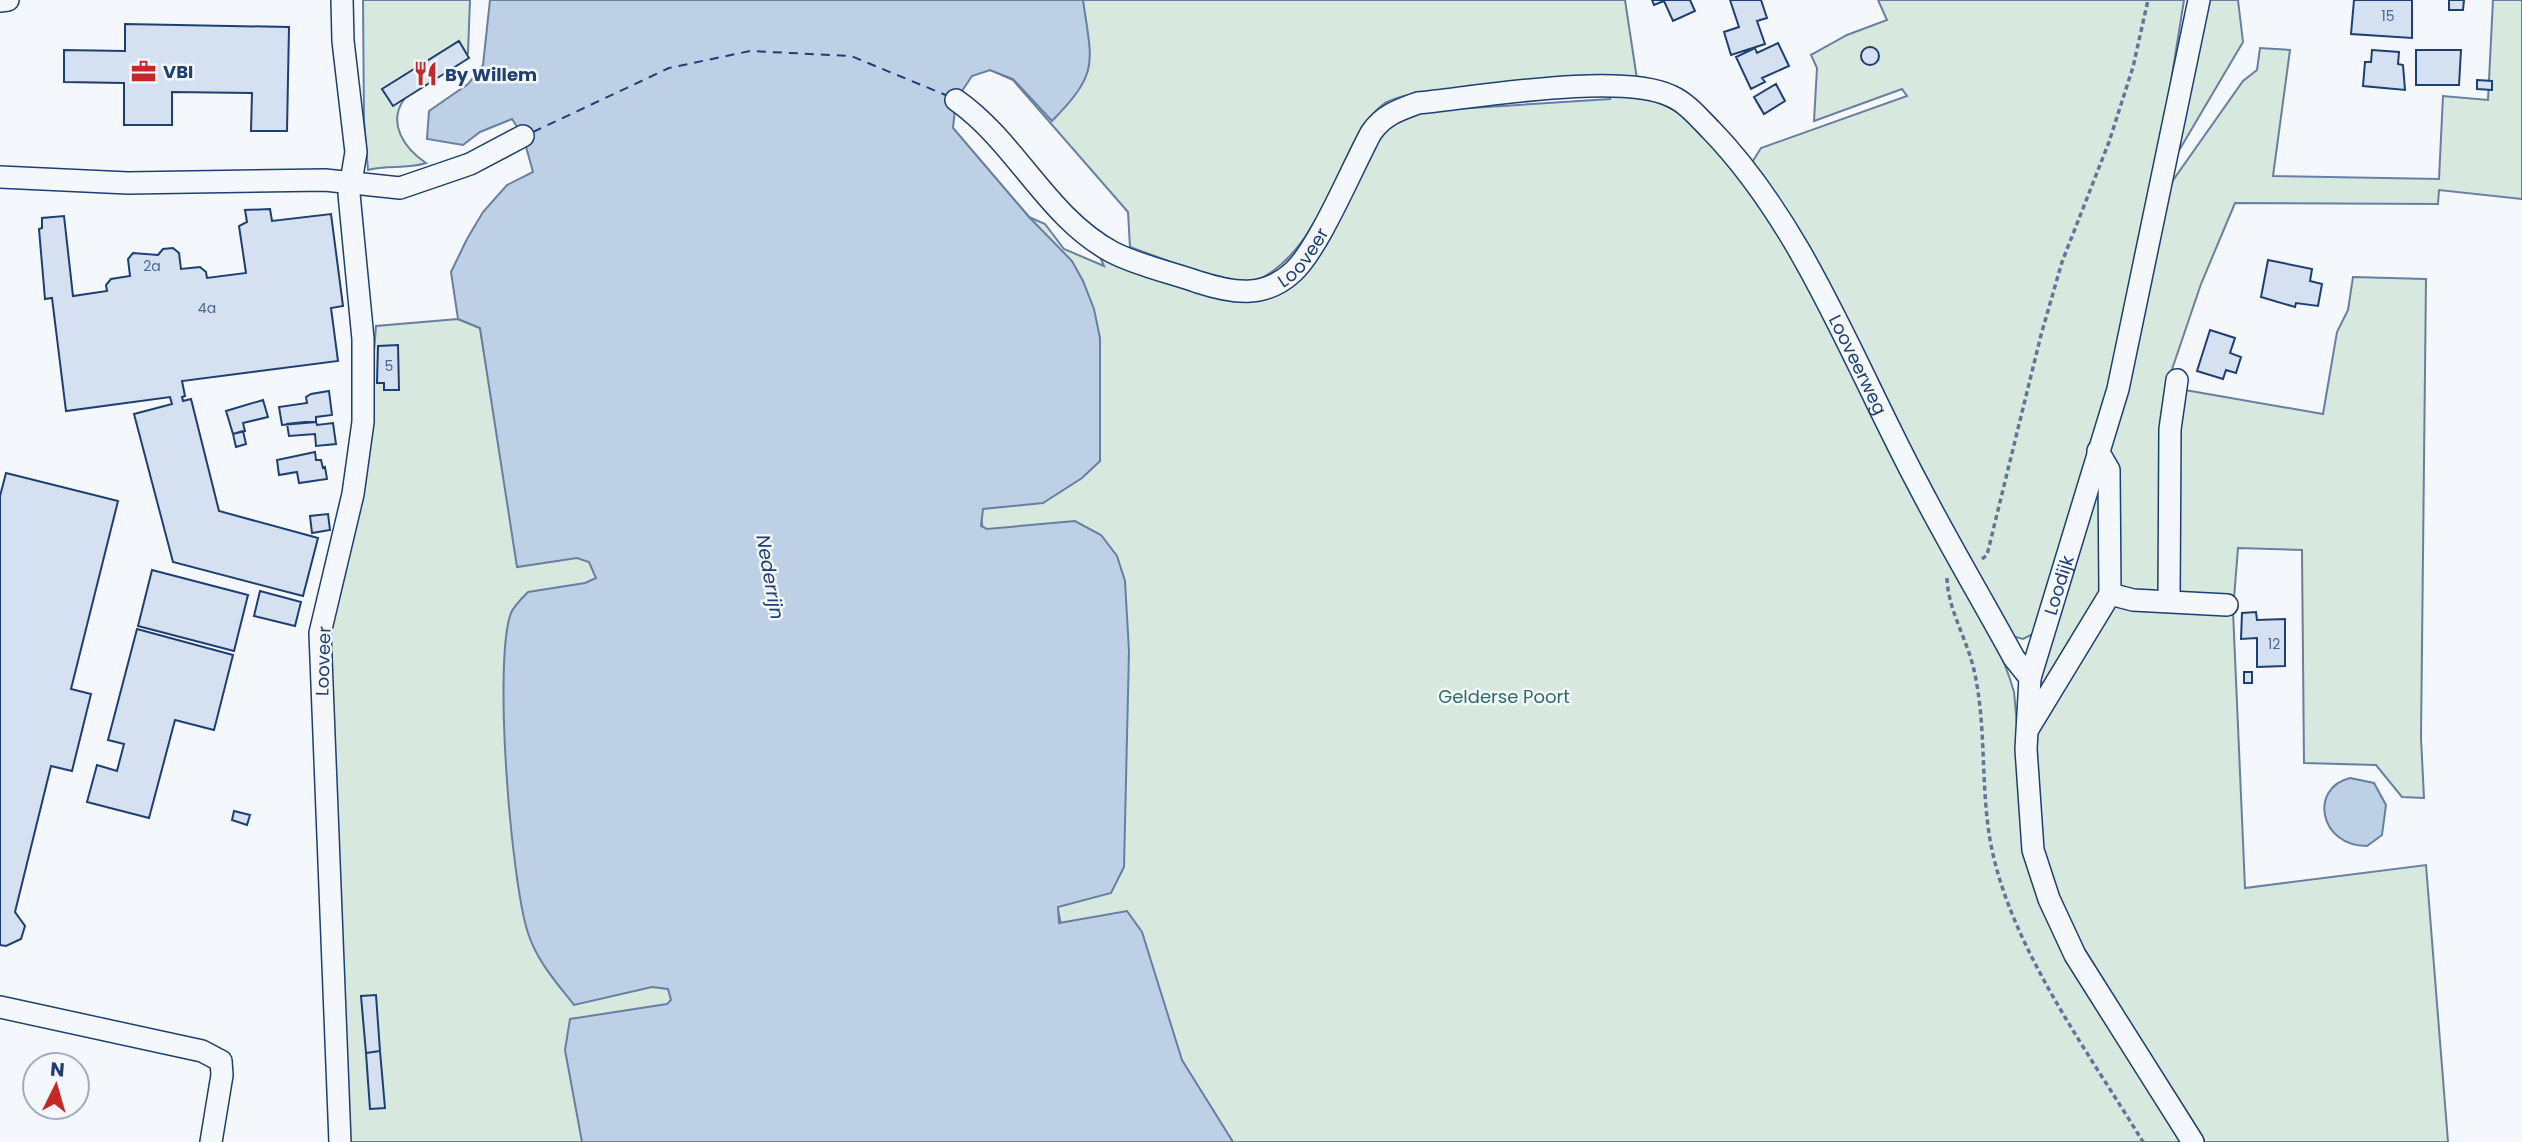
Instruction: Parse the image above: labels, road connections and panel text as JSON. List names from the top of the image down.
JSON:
{
  "streets": {
    "street": ["Looveer", "Looveerweg", "Loodijk"]
  },
  "crossings": [
    ["Looveer", "Looveerweg"],
    ["Looveerweg", "Loodijk"]
  ],
  "water": ["Nederrijn"],
  "parks": ["Gelderse Poort"],
  "places": {
    "office": ["VBI"],
    "restaurant": ["By Willem"]
  },
  "house_numbers": [
    "15",
    "2a",
    "4a",
    "5",
    "12"
  ],
  "north": "top"
}
